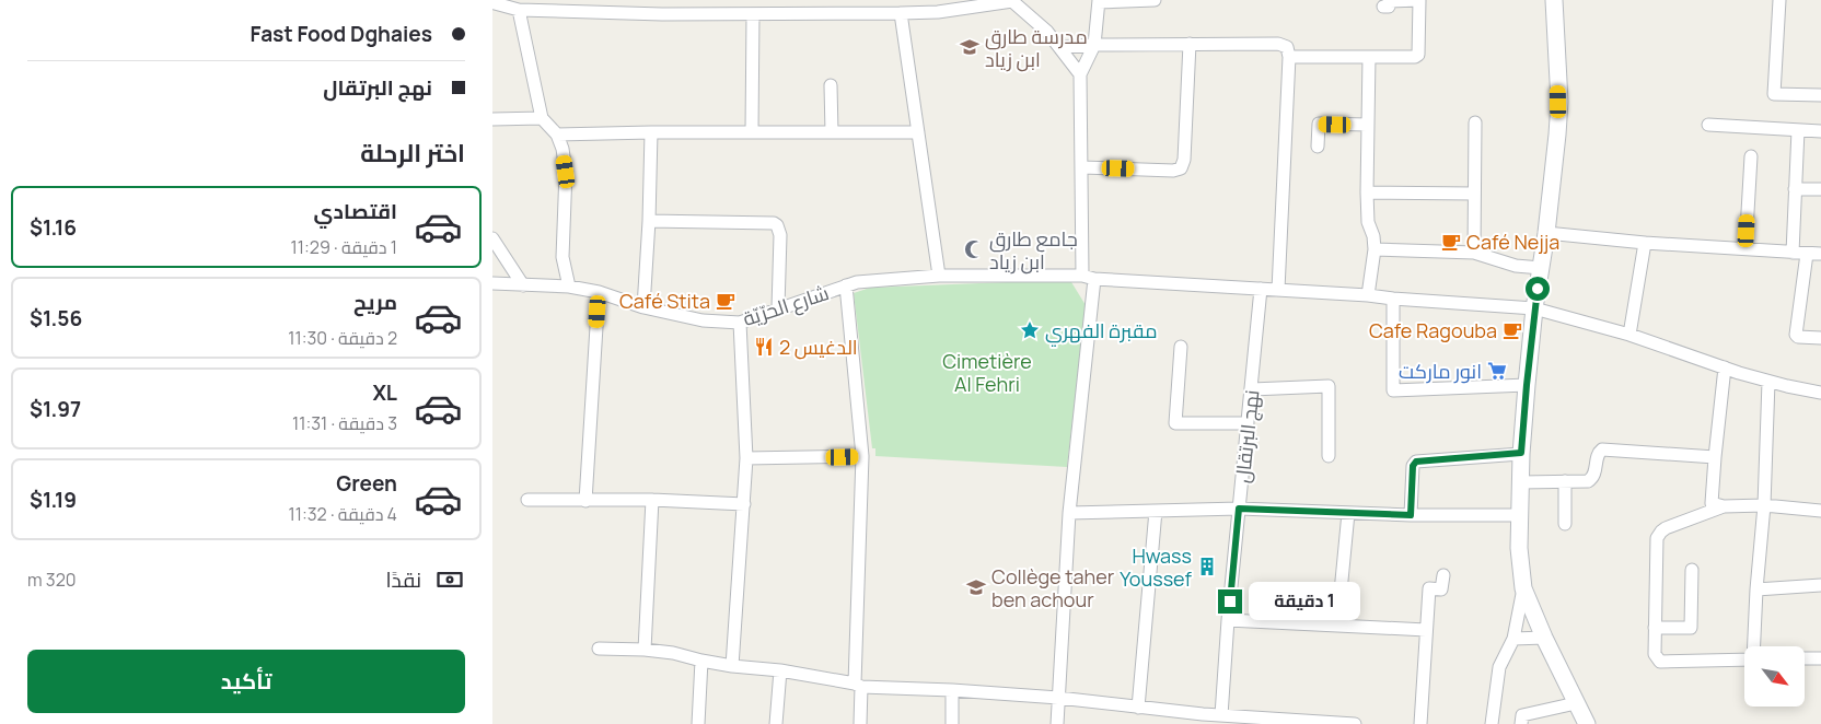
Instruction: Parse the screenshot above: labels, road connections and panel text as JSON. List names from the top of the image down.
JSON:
{
  "streets": {
    "street": ["شارع الحرّيّة", "نهج البرتقال"]
  },
  "crossings": [
    ["شارع الحرّيّة", "نهج البرتقال"]
  ],
  "parks": ["Cimetière Al Fehri"],
  "places": {
    "school or university": ["مدرسة طارق ابن زياد", "Collège taher ben achour"],
    "cafe": ["Café Nejja", "Café Stita", "Cafe Ragouba"],
    "mosque": ["جامع طارق ابن زياد"],
    "place": ["مقبرة الفهري"],
    "restaurant": ["الدغيس 2"],
    "supermarket": ["انور ماركت"],
    "building": ["Hwass Youssef"]
  },
  "north": "bottom right",
  "page": {
    "banner": ["Fast Food Dghaies", "نهج البرتقال"],
    "heading": "اختر الرحلة",
    "list": [
      {
        "name": "اقتصادي",
        "note": "1 دقيقة · 11:29",
        "value": "$1.16"
      },
      {
        "name": "مريح",
        "note": "2 دقيقة · 11:30",
        "value": "$1.56"
      },
      {
        "name": "XL",
        "note": "3 دقيقة · 11:31",
        "value": "$1.97"
      },
      {
        "name": "Green",
        "note": "4 دقيقة · 11:32",
        "value": "$1.19"
      }
    ],
    "pay": ["نقدًا", "320 m"],
    "bubble": "1 دقيقة",
    "buttons": "تأكيد"
  }
}
